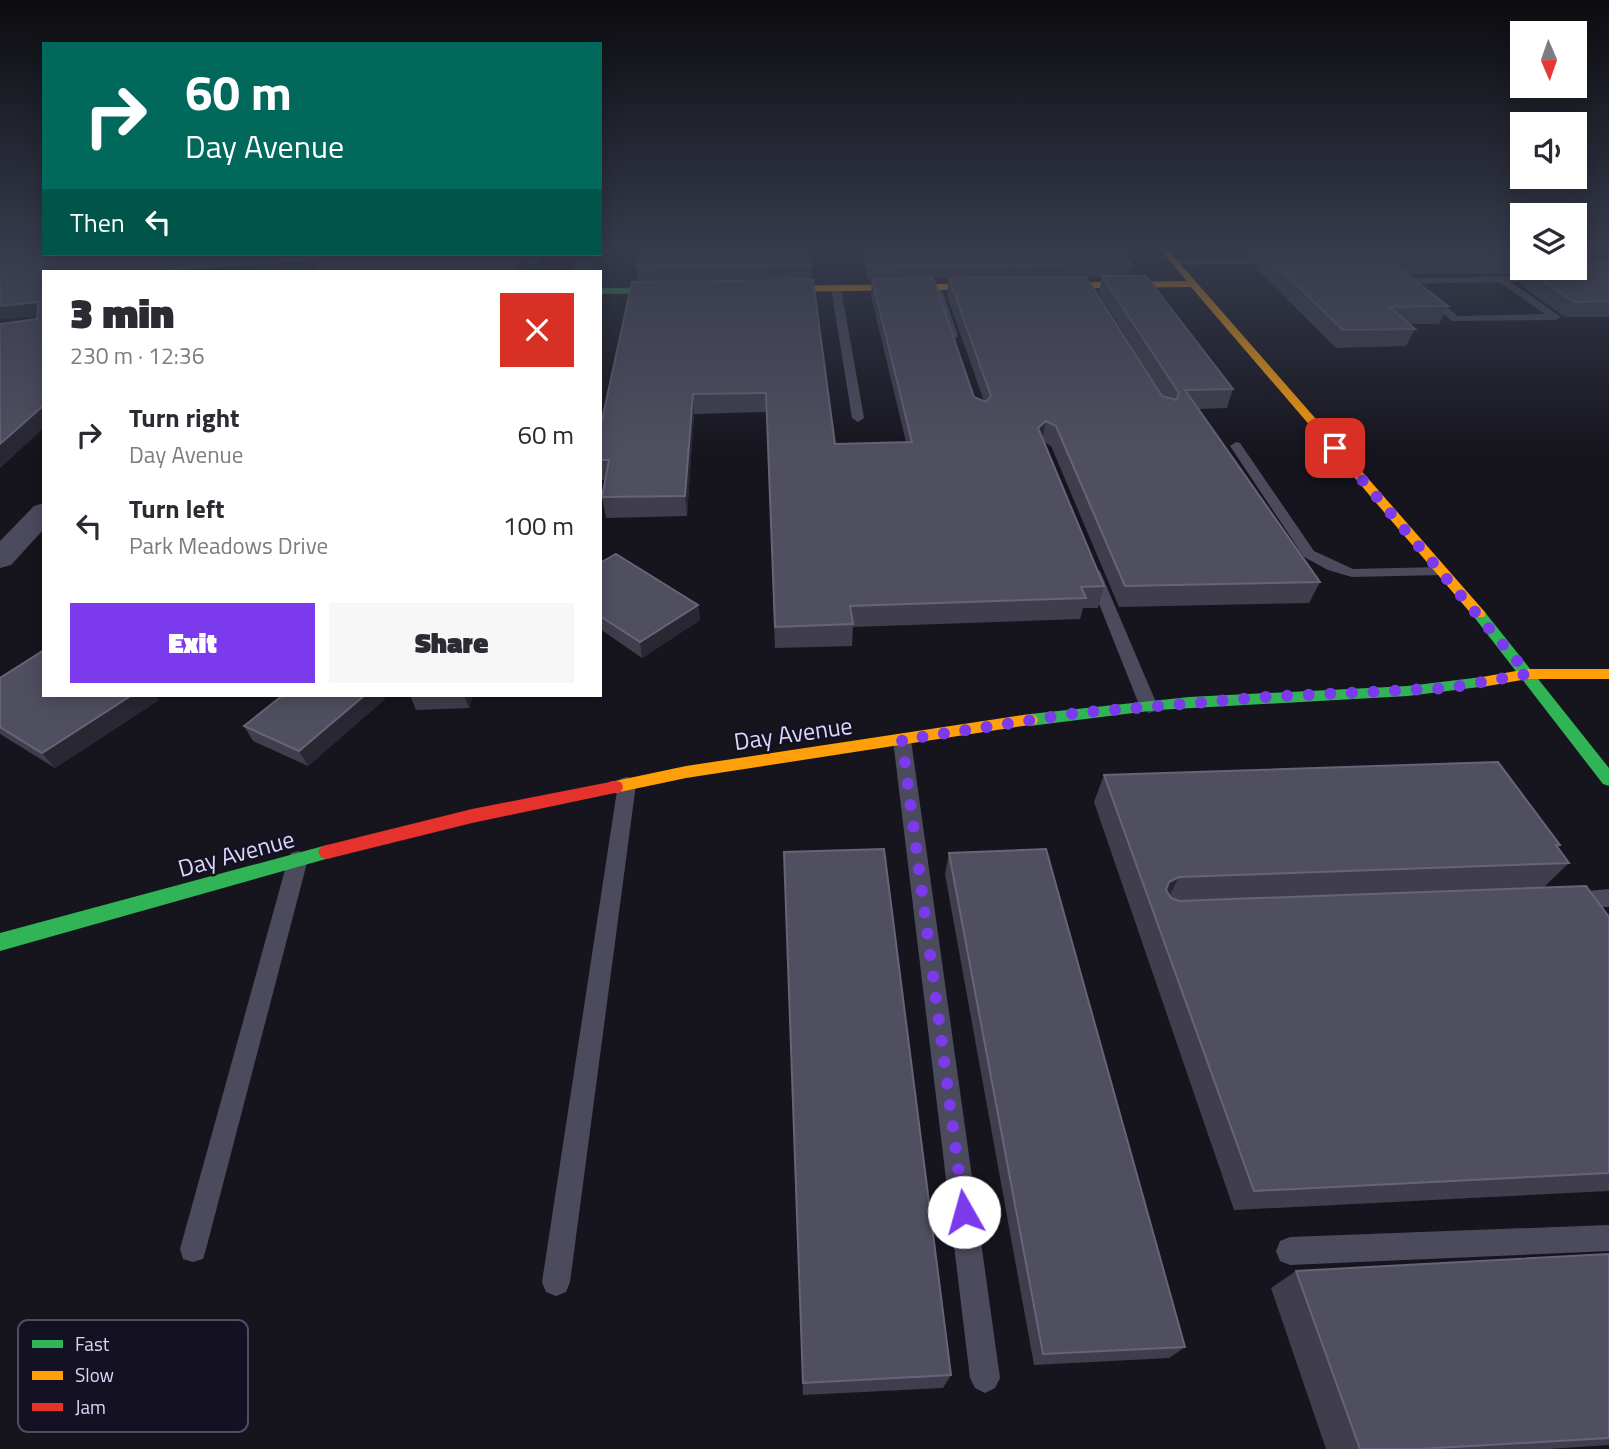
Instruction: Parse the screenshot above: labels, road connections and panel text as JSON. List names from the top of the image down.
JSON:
{
  "streets": {
    "street": ["Day Avenue"]
  },
  "legend": ["Fast", "Slow", "Jam"],
  "north": "bottom",
  "page": {
    "turn": ["60 m", "Day Avenue"],
    "then": "Then",
    "heading": ["3 min", "230 m · 12:36"],
    "list": [
      {
        "name": "Turn right",
        "note": "Day Avenue",
        "value": "60 m"
      },
      {
        "name": "Turn left",
        "note": "Park Meadows Drive",
        "value": "100 m"
      }
    ],
    "buttons": ["Exit", "Share"]
  }
}
